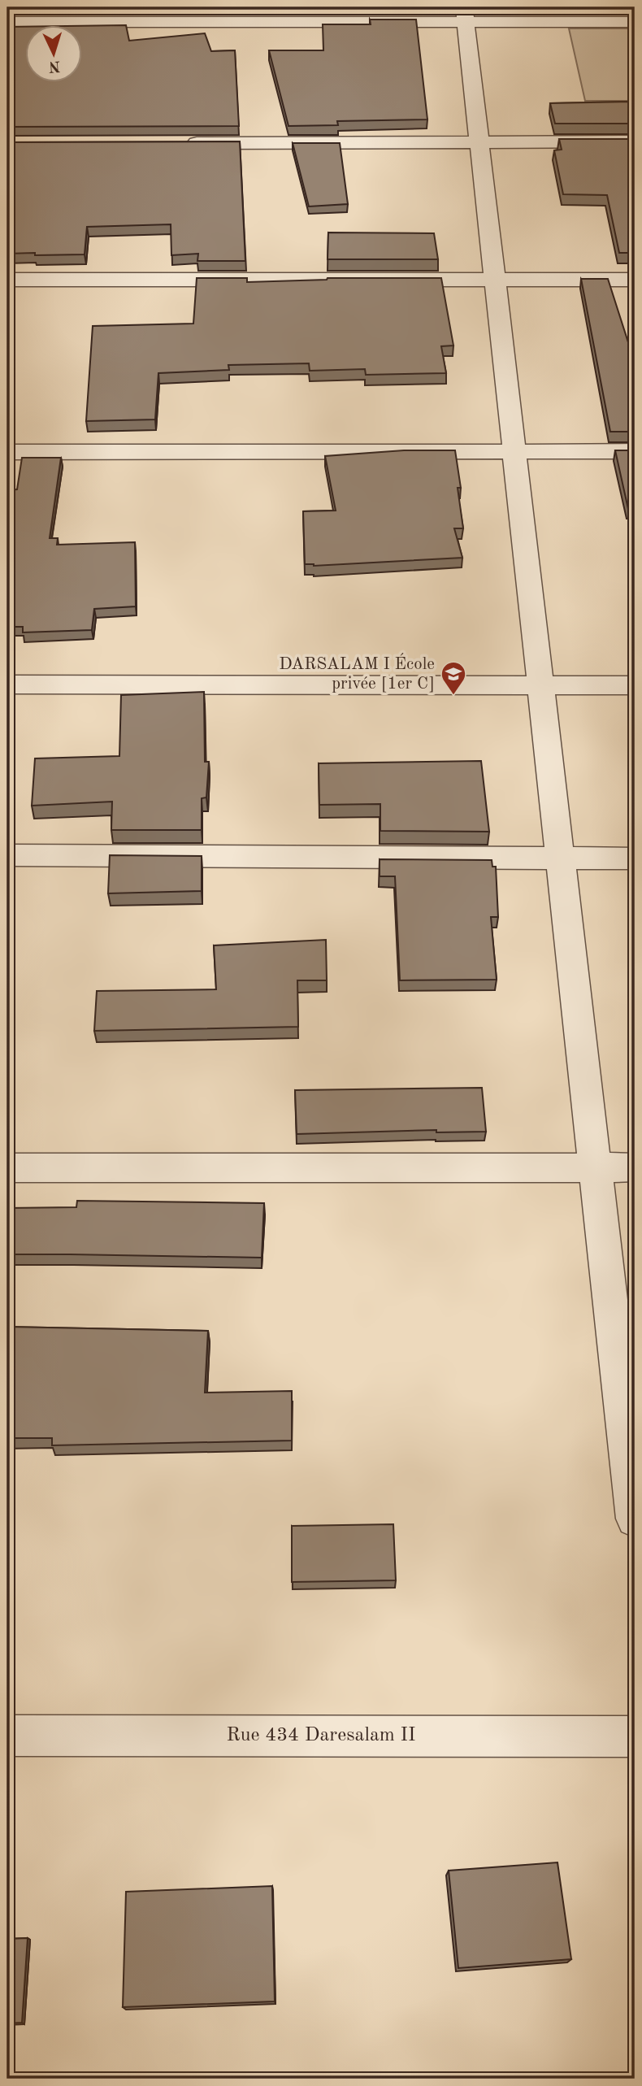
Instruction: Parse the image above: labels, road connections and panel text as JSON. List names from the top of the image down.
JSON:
{
  "streets": {
    "street": ["Rue 434 Daresalam II"]
  },
  "places": {
    "school or university": ["DARSALAM I École privée [1er C]"]
  },
  "north": "bottom"
}
